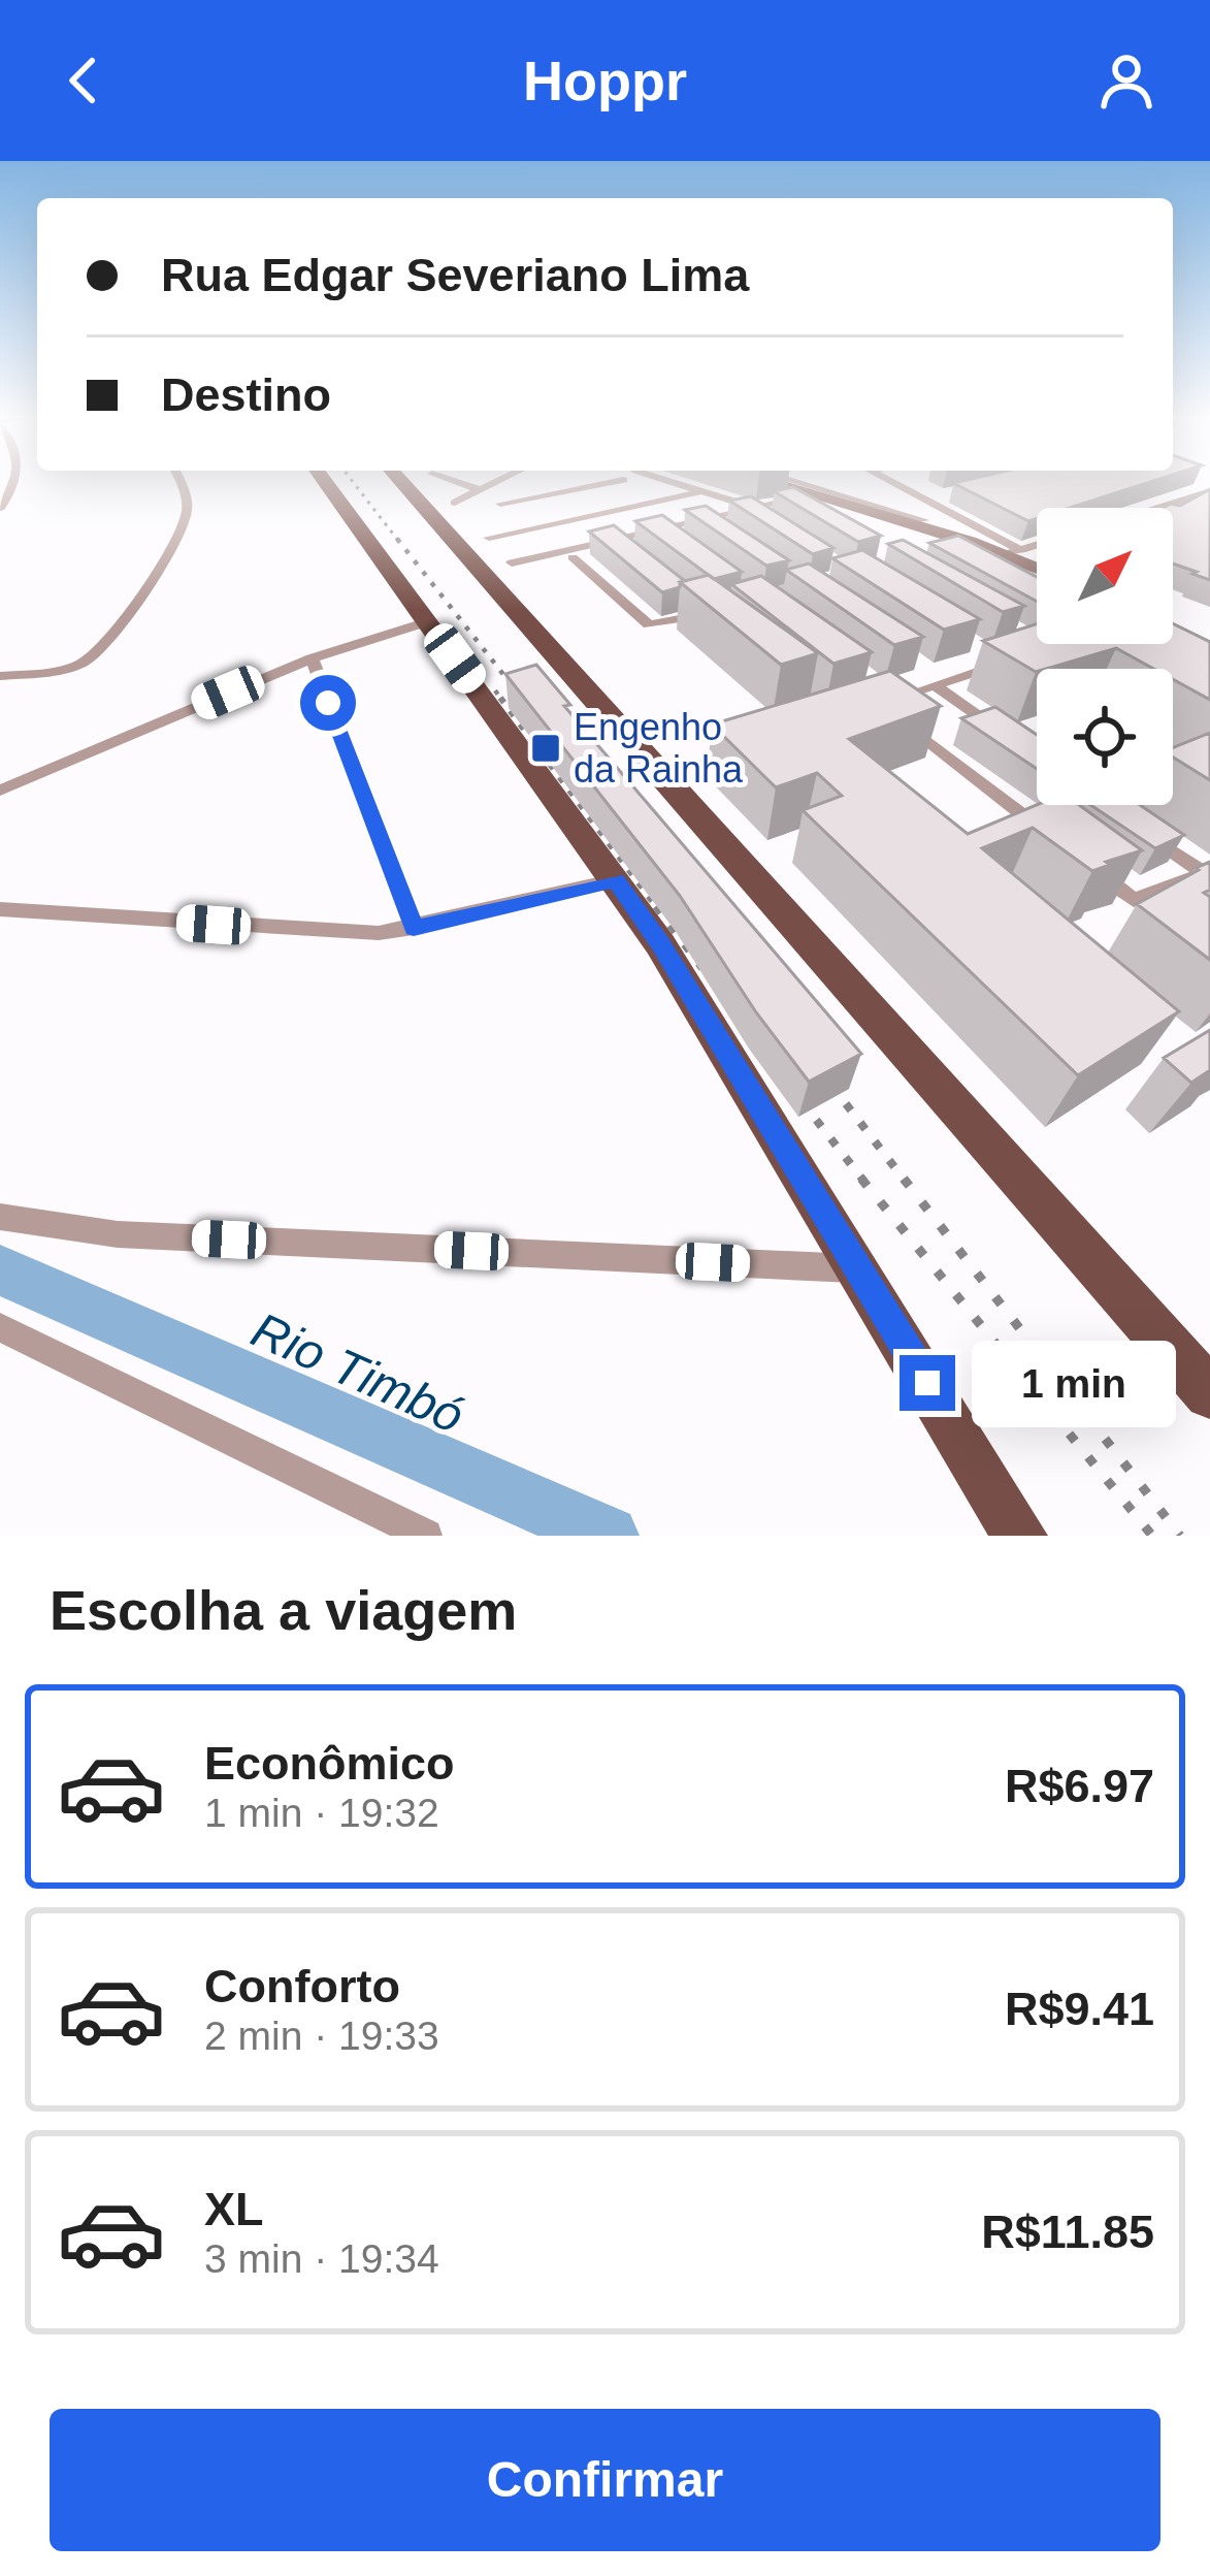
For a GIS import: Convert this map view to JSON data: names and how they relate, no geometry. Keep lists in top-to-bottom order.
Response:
{
  "water": ["Rio Timbó"],
  "places": {
    "transit": ["Engenho da Rainha"]
  },
  "north": "top right",
  "page": {
    "header": "Hoppr",
    "banner": ["Rua Edgar Severiano Lima", "Destino"],
    "bubble": "1 min",
    "heading": "Escolha a viagem",
    "list": [
      {
        "name": "Econômico",
        "note": "1 min · 19:32",
        "value": "R$6.97"
      },
      {
        "name": "Conforto",
        "note": "2 min · 19:33",
        "value": "R$9.41"
      },
      {
        "name": "XL",
        "note": "3 min · 19:34",
        "value": "R$11.85"
      }
    ],
    "buttons": "Confirmar"
  }
}
